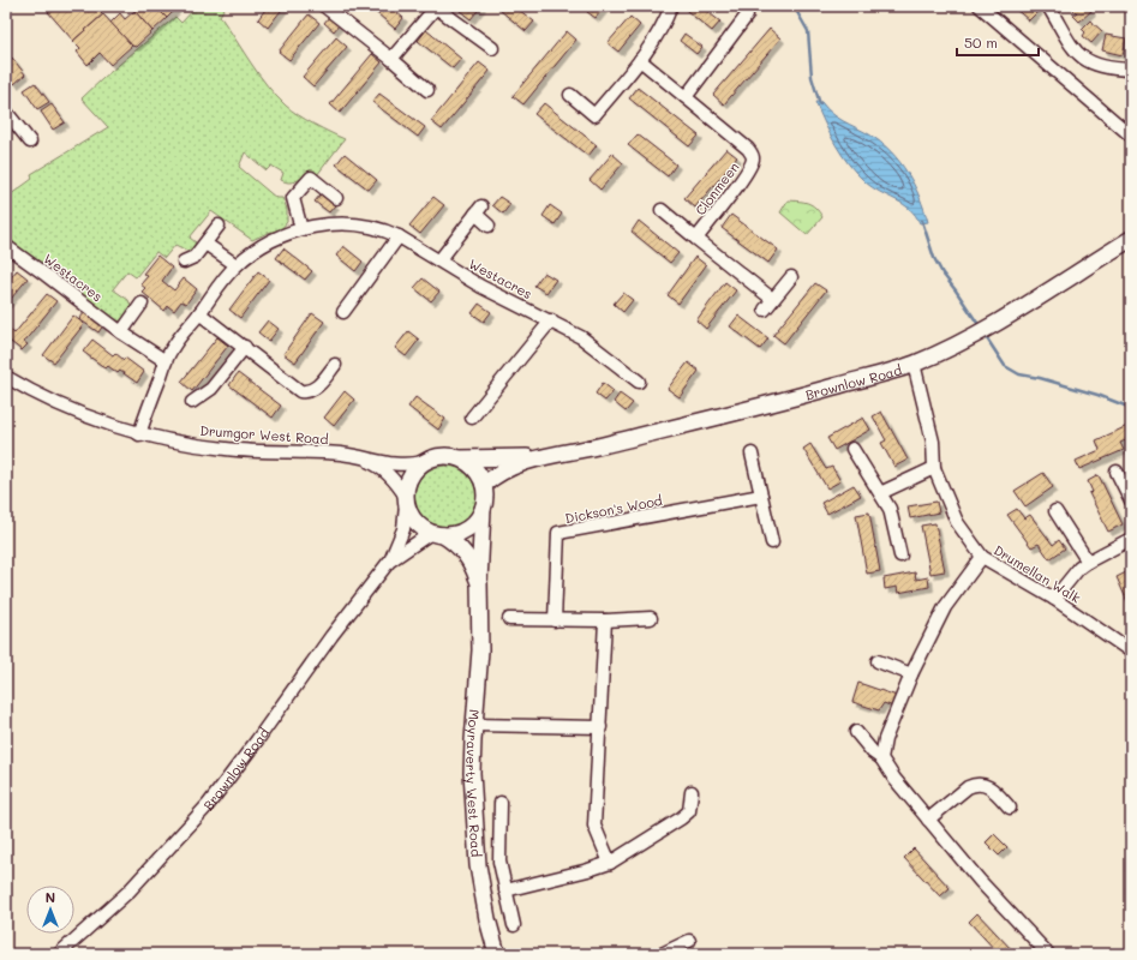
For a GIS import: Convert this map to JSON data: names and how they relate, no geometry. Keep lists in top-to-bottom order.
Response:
{
  "streets": {
    "main road": ["Brownlow Road", "Moyraverty West Road"],
    "street": [
      "Clonmeen",
      "Westacres",
      "Drumgor West Road",
      "Dickson's Wood",
      "Drumellan Walk"
    ]
  },
  "crossings": [
    ["Westacres", "Drumgor West Road"],
    ["Brownlow Road", "Drumgor West Road"],
    ["Brownlow Road", "Drumellan Walk"],
    ["Brownlow Road", "Moyraverty West Road"],
    ["Drumgor West Road", "Moyraverty West Road"]
  ],
  "scale_bar": "50 m",
  "north": "top"
}
